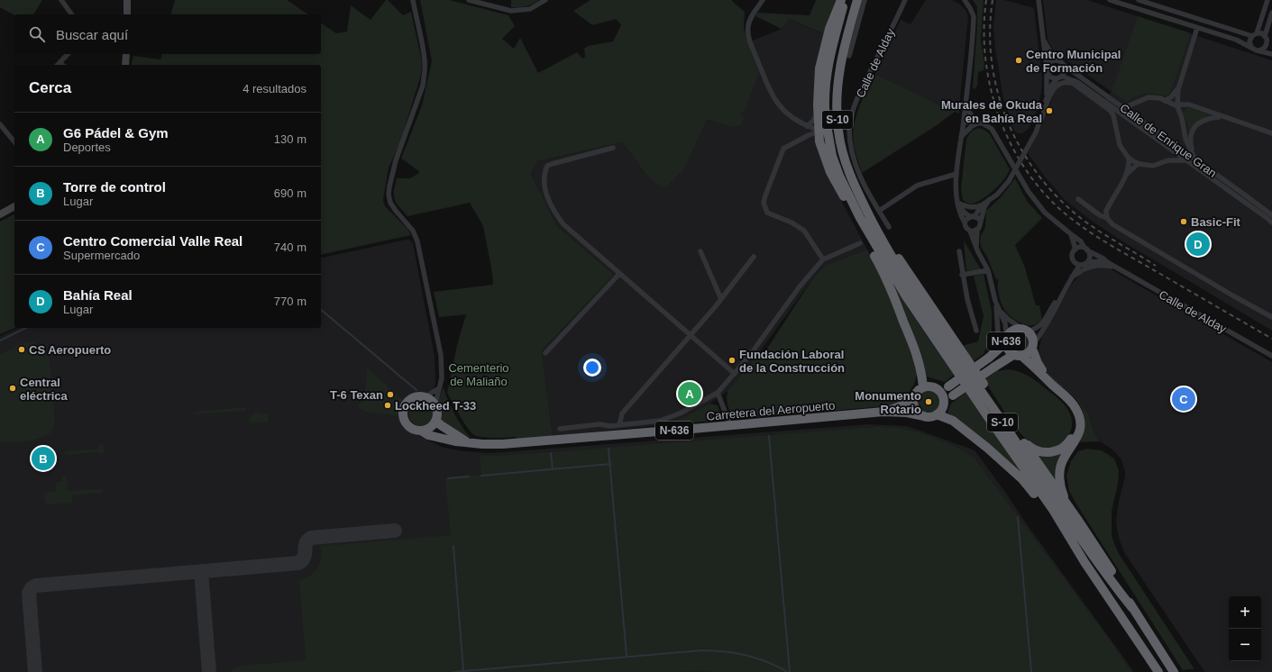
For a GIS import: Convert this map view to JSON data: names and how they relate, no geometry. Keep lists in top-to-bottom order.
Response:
{
  "streets": {
    "highway": ["S-10", "N-636", "Carretera del Aeropuerto"],
    "street": ["Calle de Alday", "Calle de Enrique Gran"]
  },
  "crossings": [
    ["N-636", "Carretera del Aeropuerto"]
  ],
  "parks": ["Cementerio de Maliaño"],
  "places": [
    "Centro Municipal de Formación",
    "Murales de Okuda en Bahía Real",
    "Basic-Fit",
    "CS Aeropuerto",
    "Fundación Laboral de la Construcción",
    "Central eléctrica",
    "T-6 Texan",
    "Monumento Rotario",
    "Lockheed T-33"
  ],
  "page": {
    "search": "Buscar aquí",
    "heading": ["Cerca", "4 resultados"],
    "list": [
      {
        "mark": "A",
        "name": "G6 Pádel & Gym",
        "note": "Deportes",
        "value": "130 m"
      },
      {
        "mark": "B",
        "name": "Torre de control",
        "note": "Lugar",
        "value": "690 m"
      },
      {
        "mark": "C",
        "name": "Centro Comercial Valle Real",
        "note": "Supermercado",
        "value": "740 m"
      },
      {
        "mark": "D",
        "name": "Bahía Real",
        "note": "Lugar",
        "value": "770 m"
      }
    ],
    "pins": [
      "D",
      "A",
      "C",
      "B"
    ],
    "map_buttons": ["+", "−"]
  }
}
